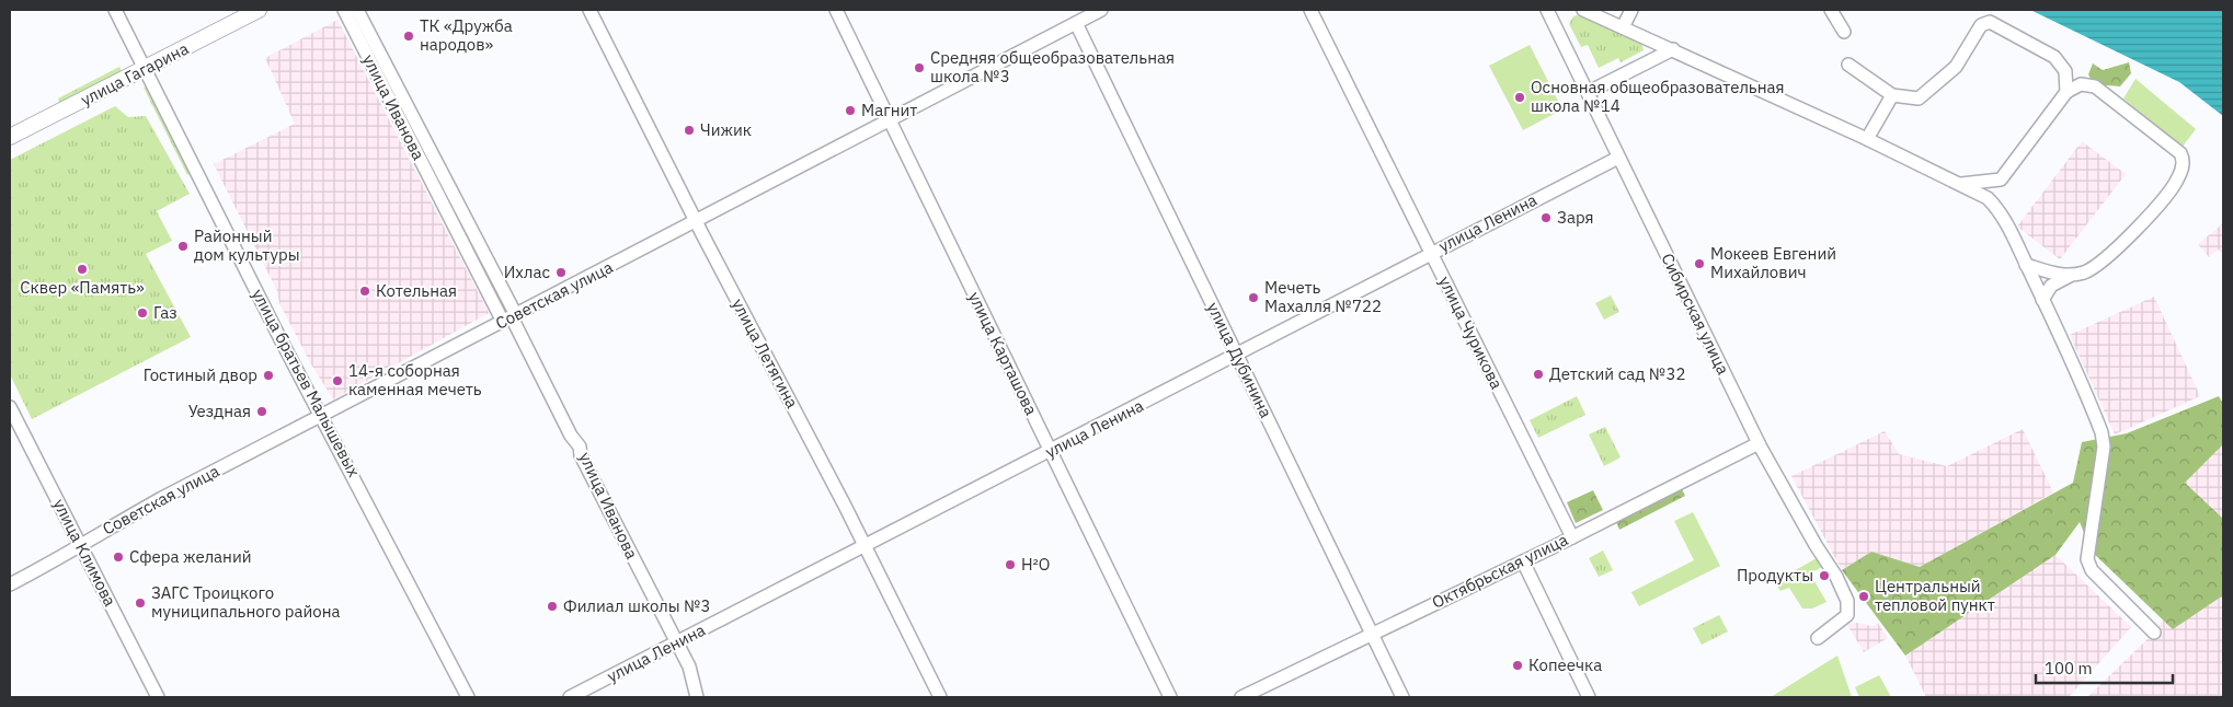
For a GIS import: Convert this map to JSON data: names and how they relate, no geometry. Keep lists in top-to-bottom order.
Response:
{
  "streets": {
    "main road": ["улица Гагарина"],
    "street": [
      "улица Иванова",
      "улица Ленина",
      "Советская улица",
      "Сибирская улица",
      "улица Чурикова",
      "улица Летягина",
      "улица Карташова",
      "улица Дубинина",
      "улица братьев Малышевых",
      "улица Климова",
      "Октябрьская улица"
    ]
  },
  "crossings": [
    ["улица Гагарина", "улица братьев Малышевых"],
    ["улица Иванова", "улица Ленина"],
    ["улица Иванова", "Советская улица"],
    ["улица Ленина", "Сибирская улица"],
    ["улица Ленина", "улица Чурикова"],
    ["улица Ленина", "улица Летягина"],
    ["улица Ленина", "улица Карташова"],
    ["улица Ленина", "улица Дубинина"],
    ["Советская улица", "улица Летягина"],
    ["Советская улица", "улица Карташова"],
    ["Советская улица", "улица Дубинина"],
    ["Советская улица", "улица братьев Малышевых"],
    ["Советская улица", "улица Климова"],
    ["Сибирская улица", "Октябрьская улица"],
    ["улица Чурикова", "Октябрьская улица"],
    ["улица Дубинина", "Октябрьская улица"]
  ],
  "places": [
    "ТК «Дружба народов»",
    "Средняя общеобразовательная школа №3",
    "Основная общеобразовательная школа №14",
    "Магнит",
    "Чижик",
    "Заря",
    "Районный дом культуры",
    "Мокеев Евгений Михайлович",
    "Сквер «Память»",
    "Ихлас",
    "Котельная",
    "Мечеть Махалля №722",
    "Газ",
    "Детский сад №32",
    "Гостиный двор",
    "14-я соборная каменная мечеть",
    "Уездная",
    "Сфера желаний",
    "H²O",
    "Продукты",
    "Центральный тепловой пункт",
    "ЗАГС Троицкого муниципального района",
    "Филиал школы №3",
    "Копеечка"
  ],
  "scale_bar": "100 m"
}
